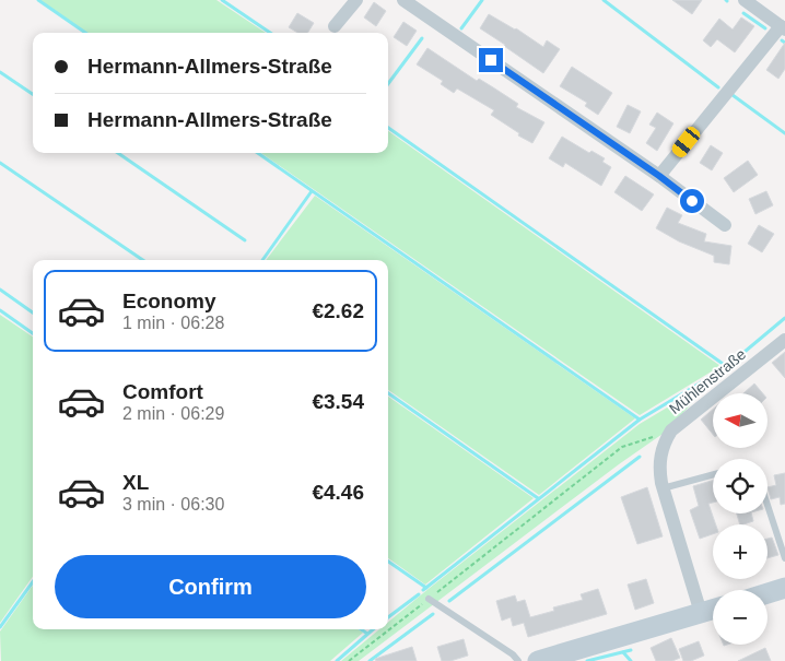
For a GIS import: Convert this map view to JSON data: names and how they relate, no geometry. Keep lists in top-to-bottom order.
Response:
{
  "streets": {
    "street": ["Mühlenstraße"]
  },
  "north": "left",
  "page": {
    "banner": ["Hermann-Allmers-Straße", "Hermann-Allmers-Straße"],
    "list": [
      {
        "name": "Economy",
        "note": "1 min · 06:28",
        "value": "€2.62"
      },
      {
        "name": "Comfort",
        "note": "2 min · 06:29",
        "value": "€3.54"
      },
      {
        "name": "XL",
        "note": "3 min · 06:30",
        "value": "€4.46"
      }
    ],
    "map_buttons": ["+", "−"],
    "buttons": "Confirm"
  }
}
